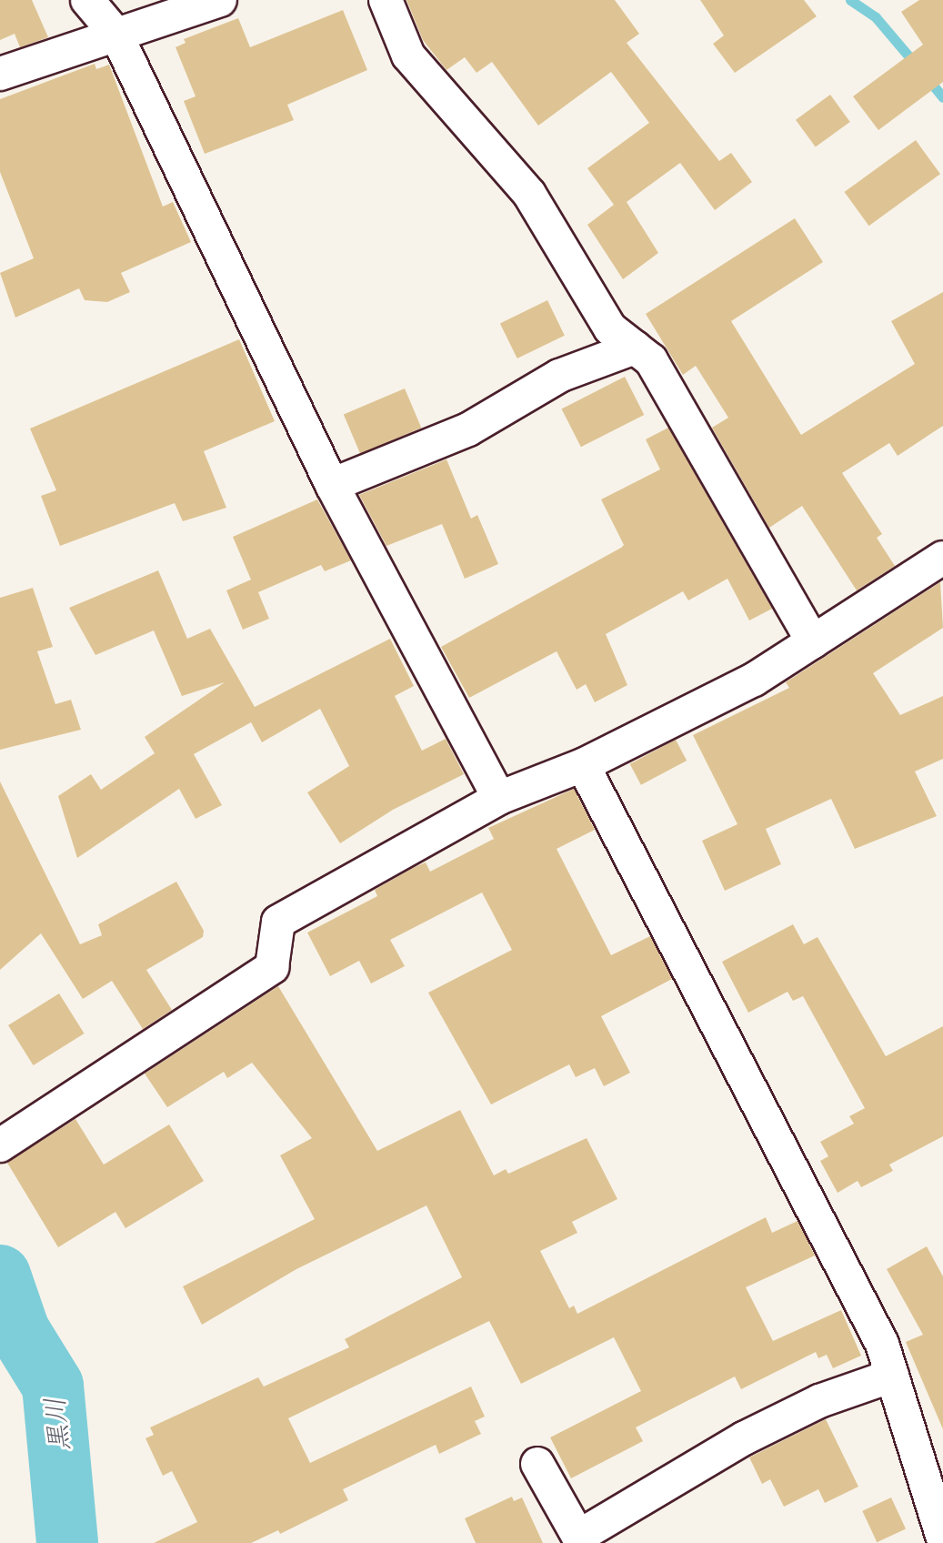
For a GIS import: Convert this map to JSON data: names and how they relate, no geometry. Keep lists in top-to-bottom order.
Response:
{
  "water": ["黒川"]
}
